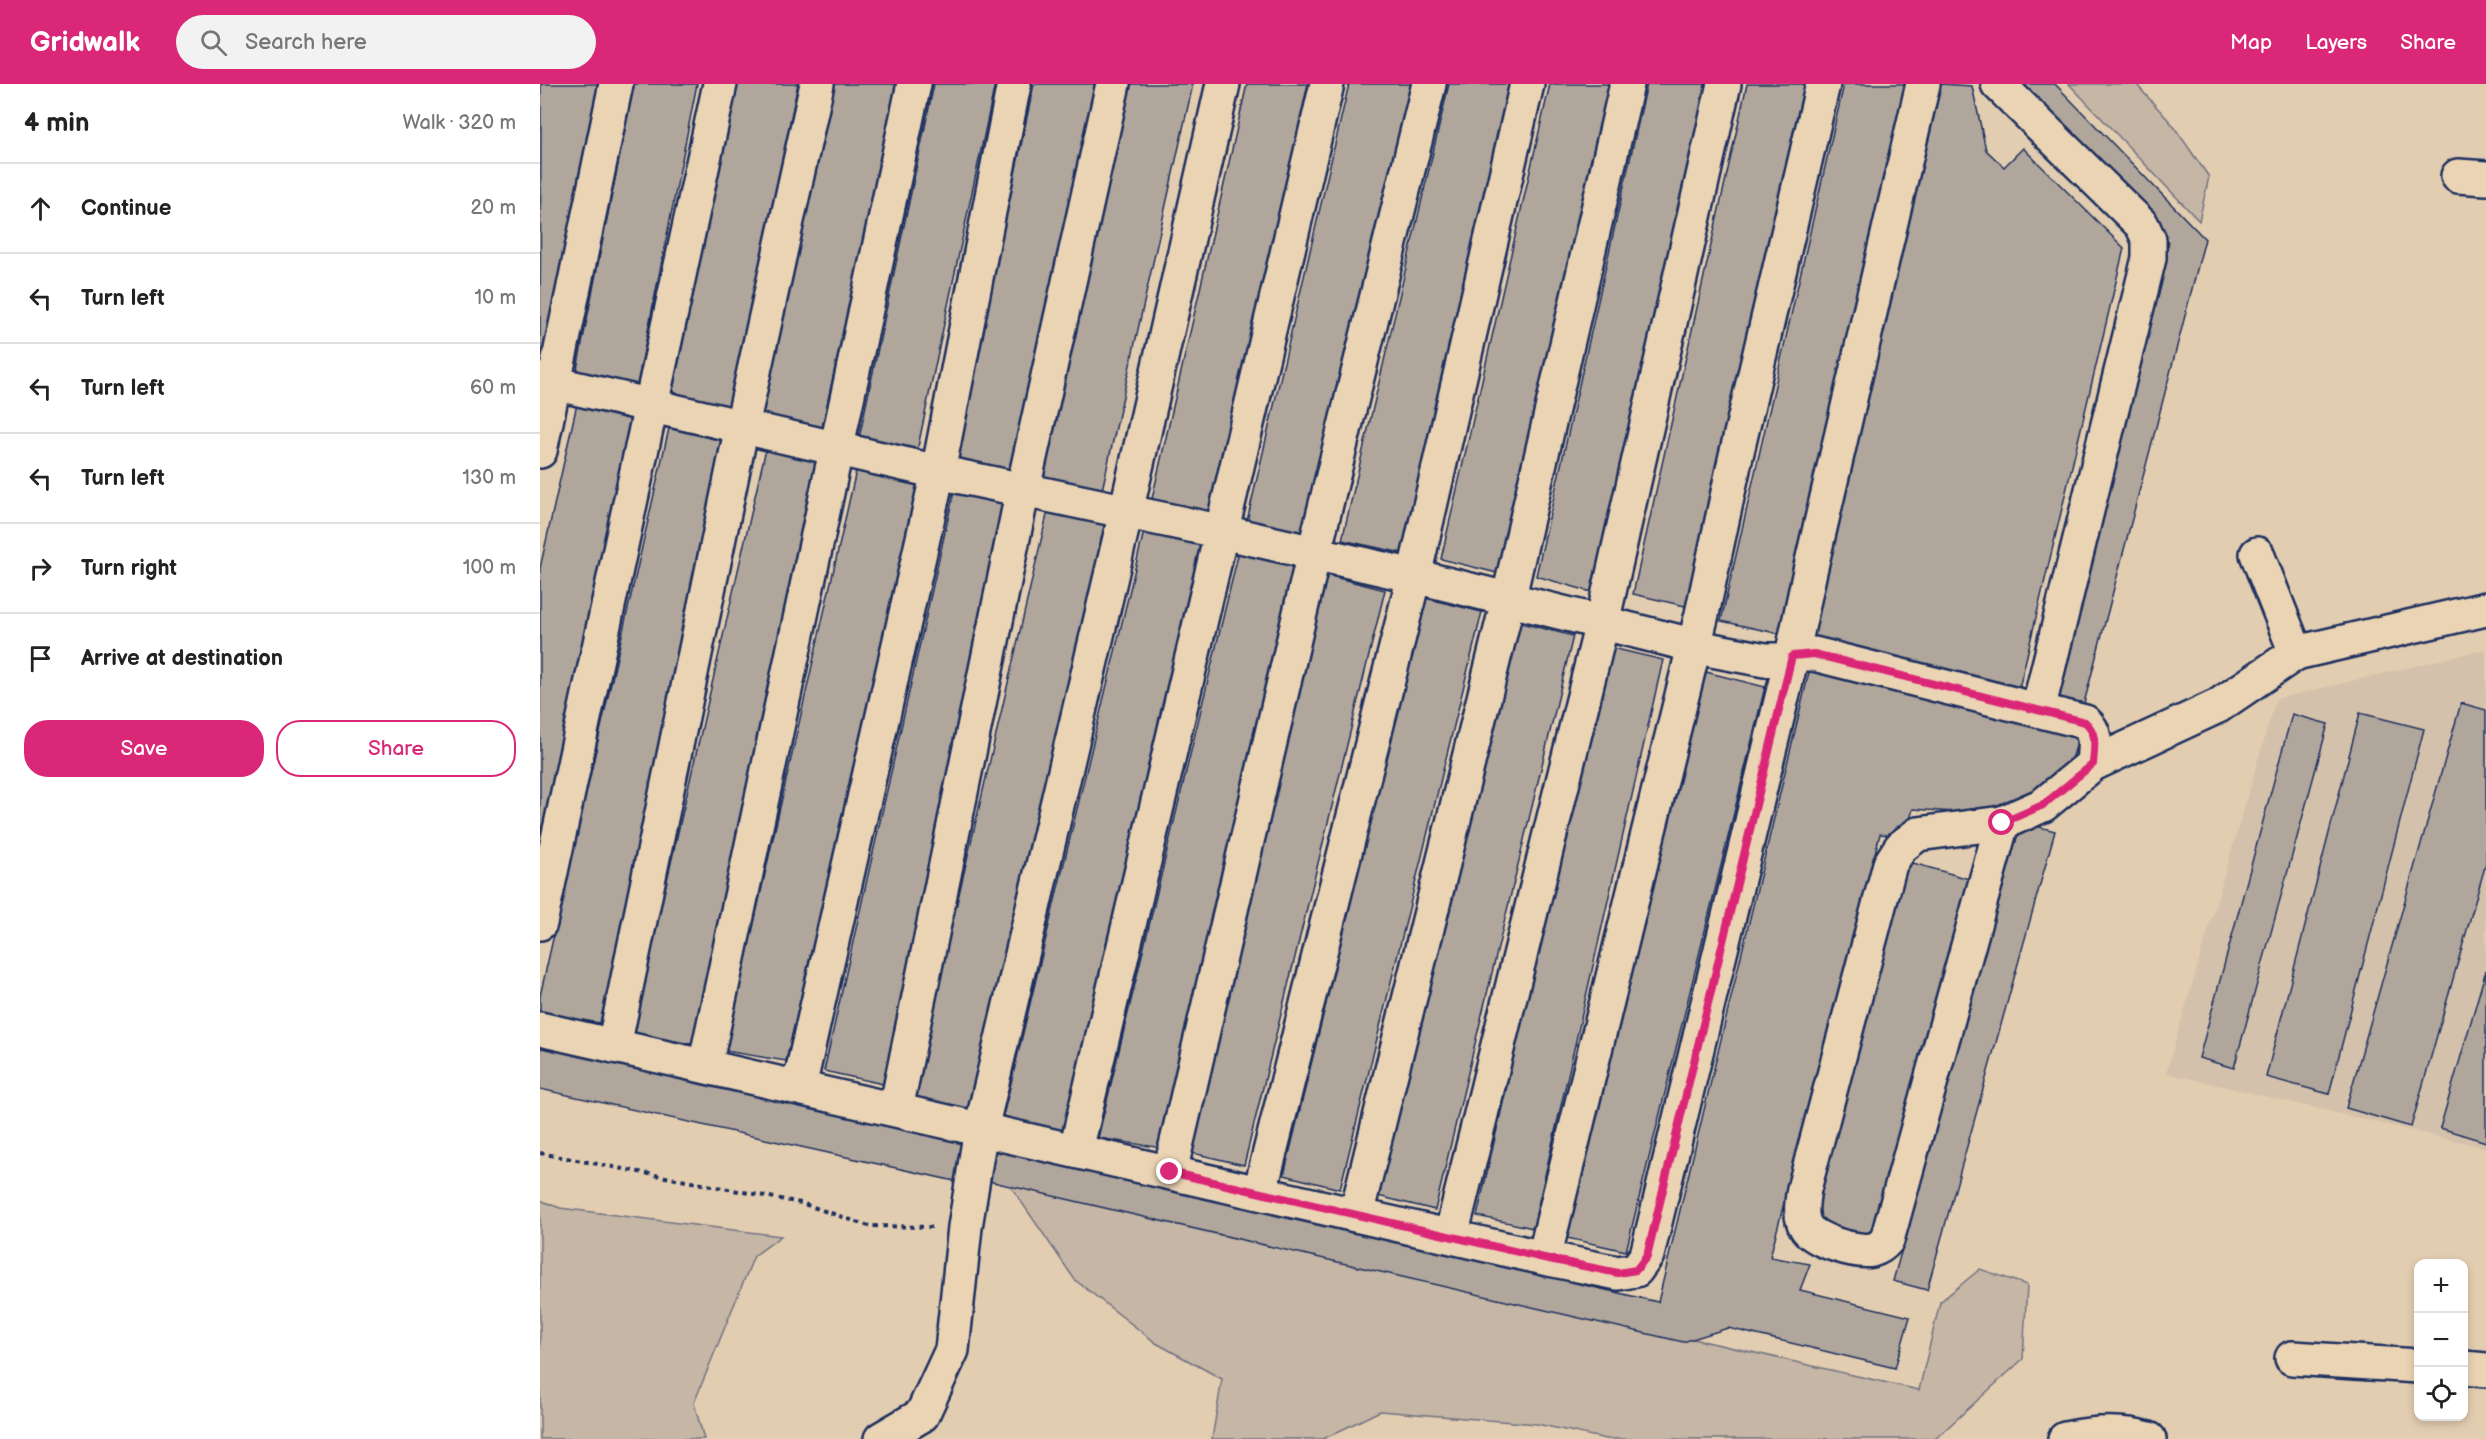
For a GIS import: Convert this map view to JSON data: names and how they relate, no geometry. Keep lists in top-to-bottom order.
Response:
{
  "page": {
    "header": "Gridwalk",
    "search": "Search here",
    "nav": ["Map", "Layers", "Share"],
    "heading": ["4 min", "Walk · 320 m"],
    "list": [
      ["Continue", "20 m"],
      ["Turn left", "10 m"],
      ["Turn left", "60 m"],
      ["Turn left", "130 m"],
      ["Turn right", "100 m"],
      "Arrive at destination"
    ],
    "buttons": ["Save", "Share"],
    "map_buttons": ["+", "−"]
  }
}
